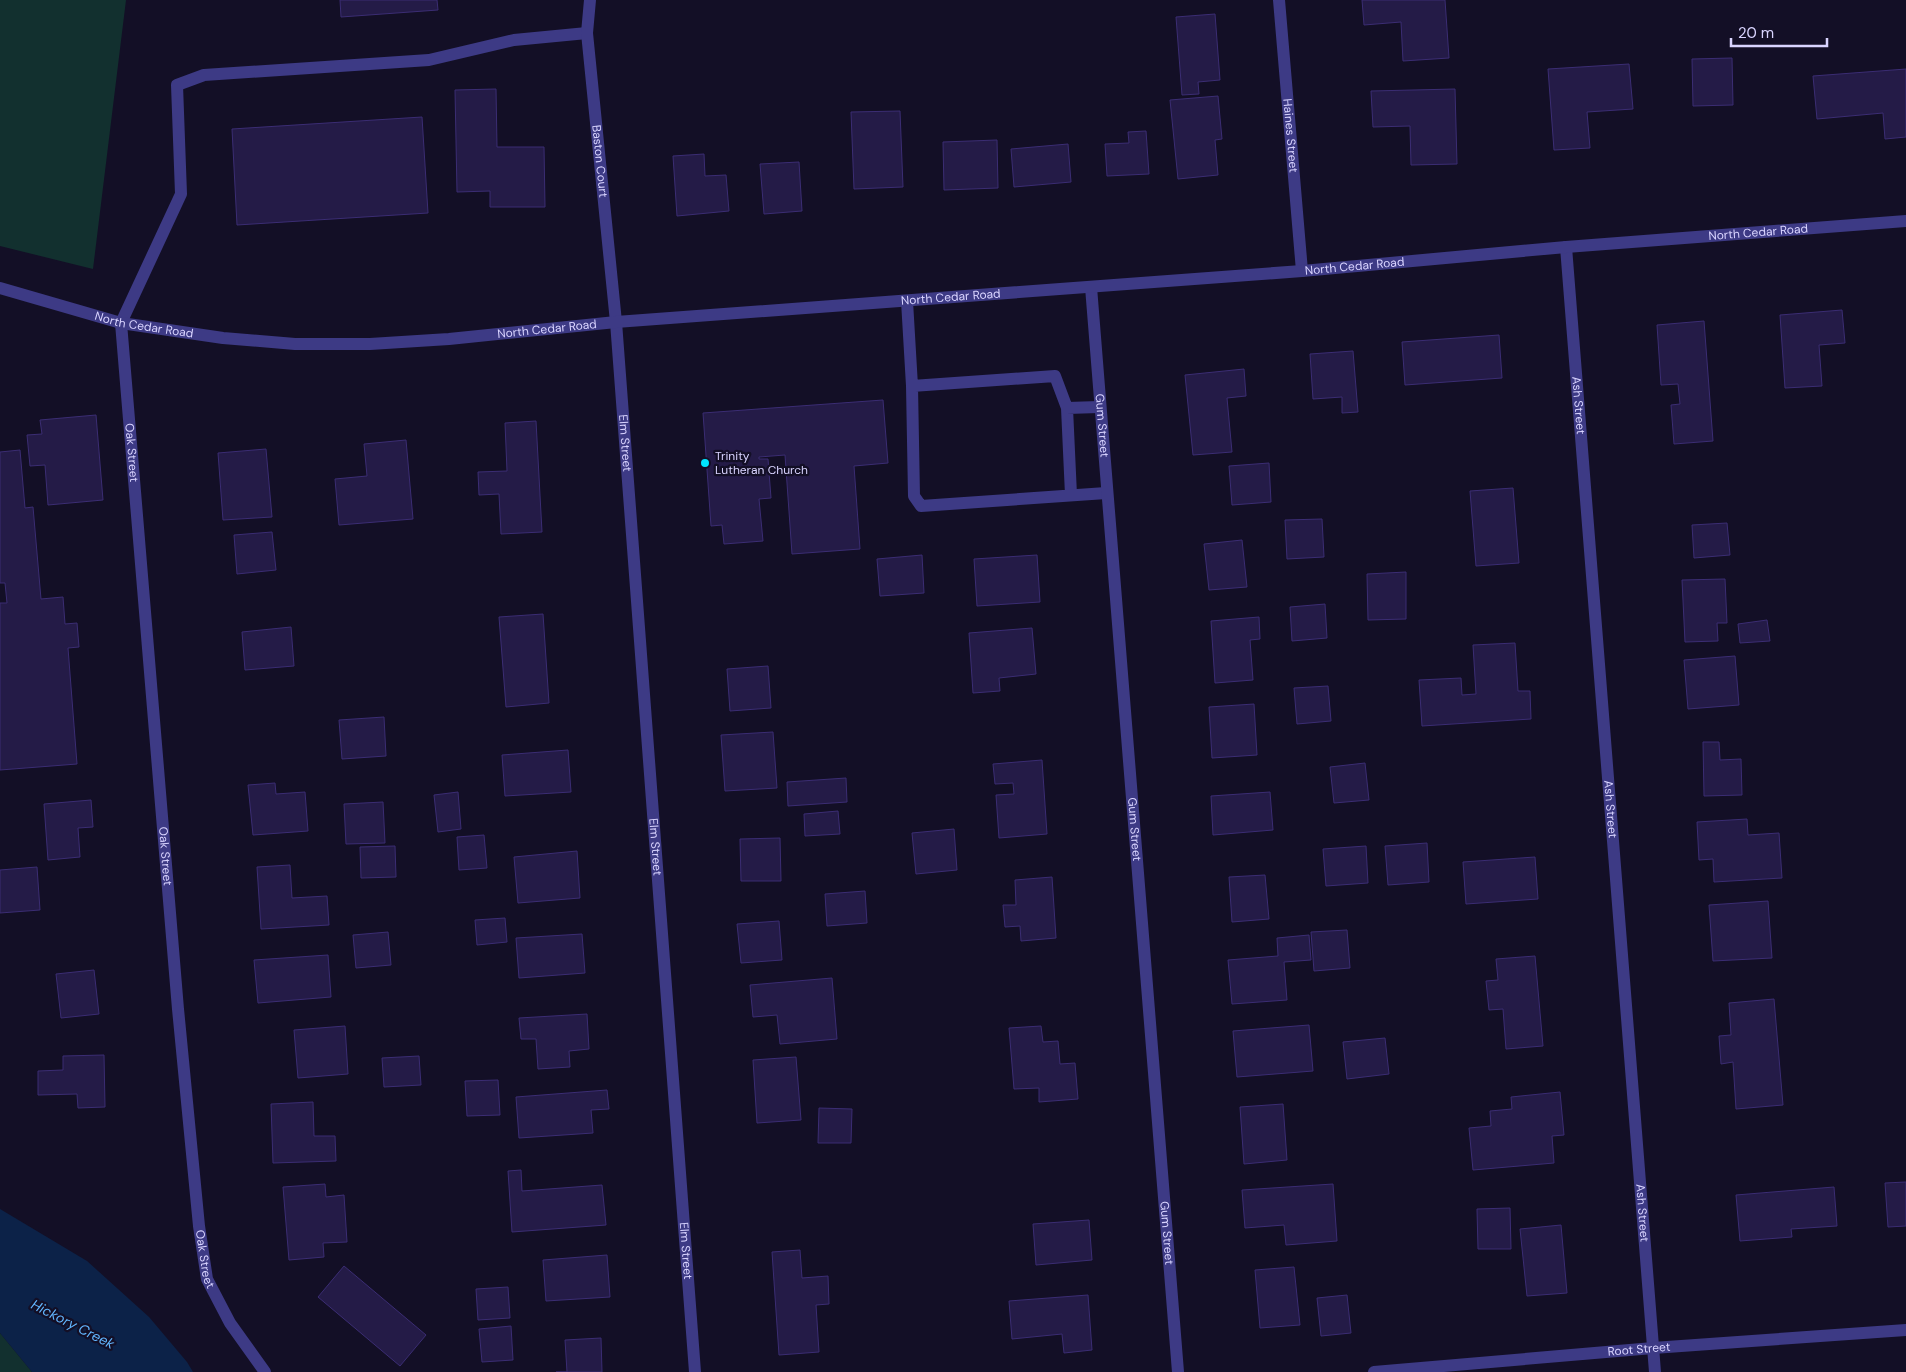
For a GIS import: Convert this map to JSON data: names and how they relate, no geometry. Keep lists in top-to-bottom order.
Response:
{
  "streets": {
    "street": [
      "Haines Street",
      "Baston Court",
      "North Cedar Road",
      "Ash Street",
      "Gum Street",
      "Elm Street",
      "Oak Street",
      "Root Street"
    ]
  },
  "crossings": [
    ["Haines Street", "North Cedar Road"],
    ["Baston Court", "North Cedar Road"],
    ["Baston Court", "Elm Street"],
    ["North Cedar Road", "Ash Street"],
    ["North Cedar Road", "Gum Street"],
    ["North Cedar Road", "Elm Street"],
    ["North Cedar Road", "Oak Street"],
    ["Ash Street", "Root Street"]
  ],
  "water": ["Hickory Creek"],
  "places": ["Trinity Lutheran Church"],
  "scale_bar": "20 m"
}
